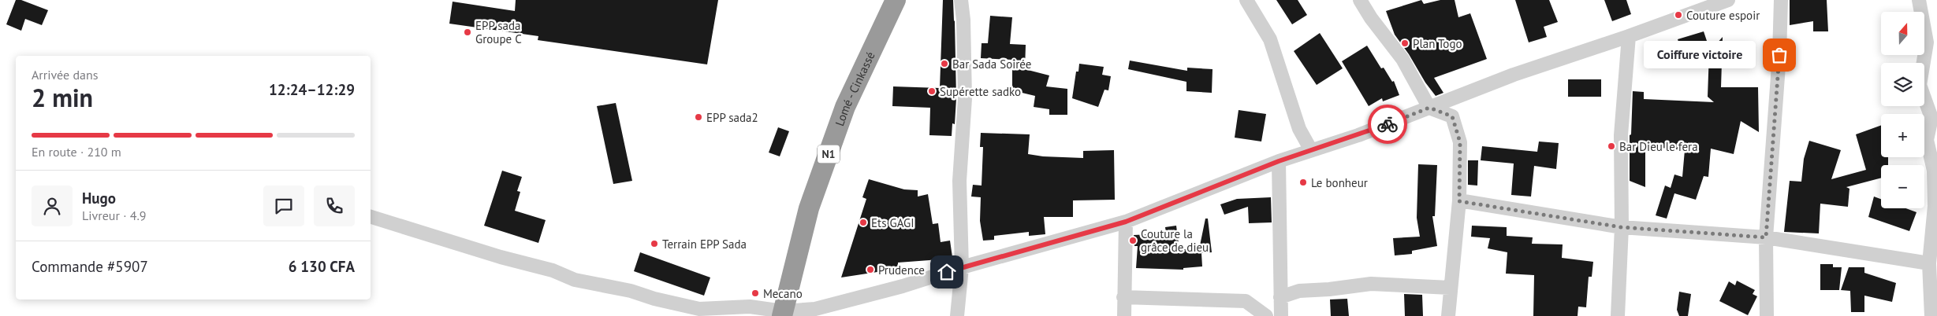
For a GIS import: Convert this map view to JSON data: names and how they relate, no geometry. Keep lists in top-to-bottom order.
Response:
{
  "streets": {
    "highway": ["Lomé - Cinkassé", "N1"]
  },
  "places": [
    "Couture espoir",
    "EPP sada Groupe C",
    "Plan Togo",
    "Coiffure victoire",
    "Bar Sada Soirée",
    "Supérette sadko",
    "EPP sada2",
    "Bar Dieu le fera",
    "Le bonheur",
    "Ets GAGI",
    "Couture la grâce de dieu",
    "Terrain EPP Sada",
    "Prudence",
    "Mecano"
  ],
  "north": "top",
  "page": {
    "map_buttons": ["+", "−"],
    "bubble": "Coiffure victoire",
    "heading": ["2 min", "Arrivée dans", "12:24–12:29"],
    "panel": [
      "Hugo",
      "Livreur · 4.9",
      "Commande #5907",
      "6 130 CFA"
    ],
    "bar": "En route · 210 m"
  }
}
